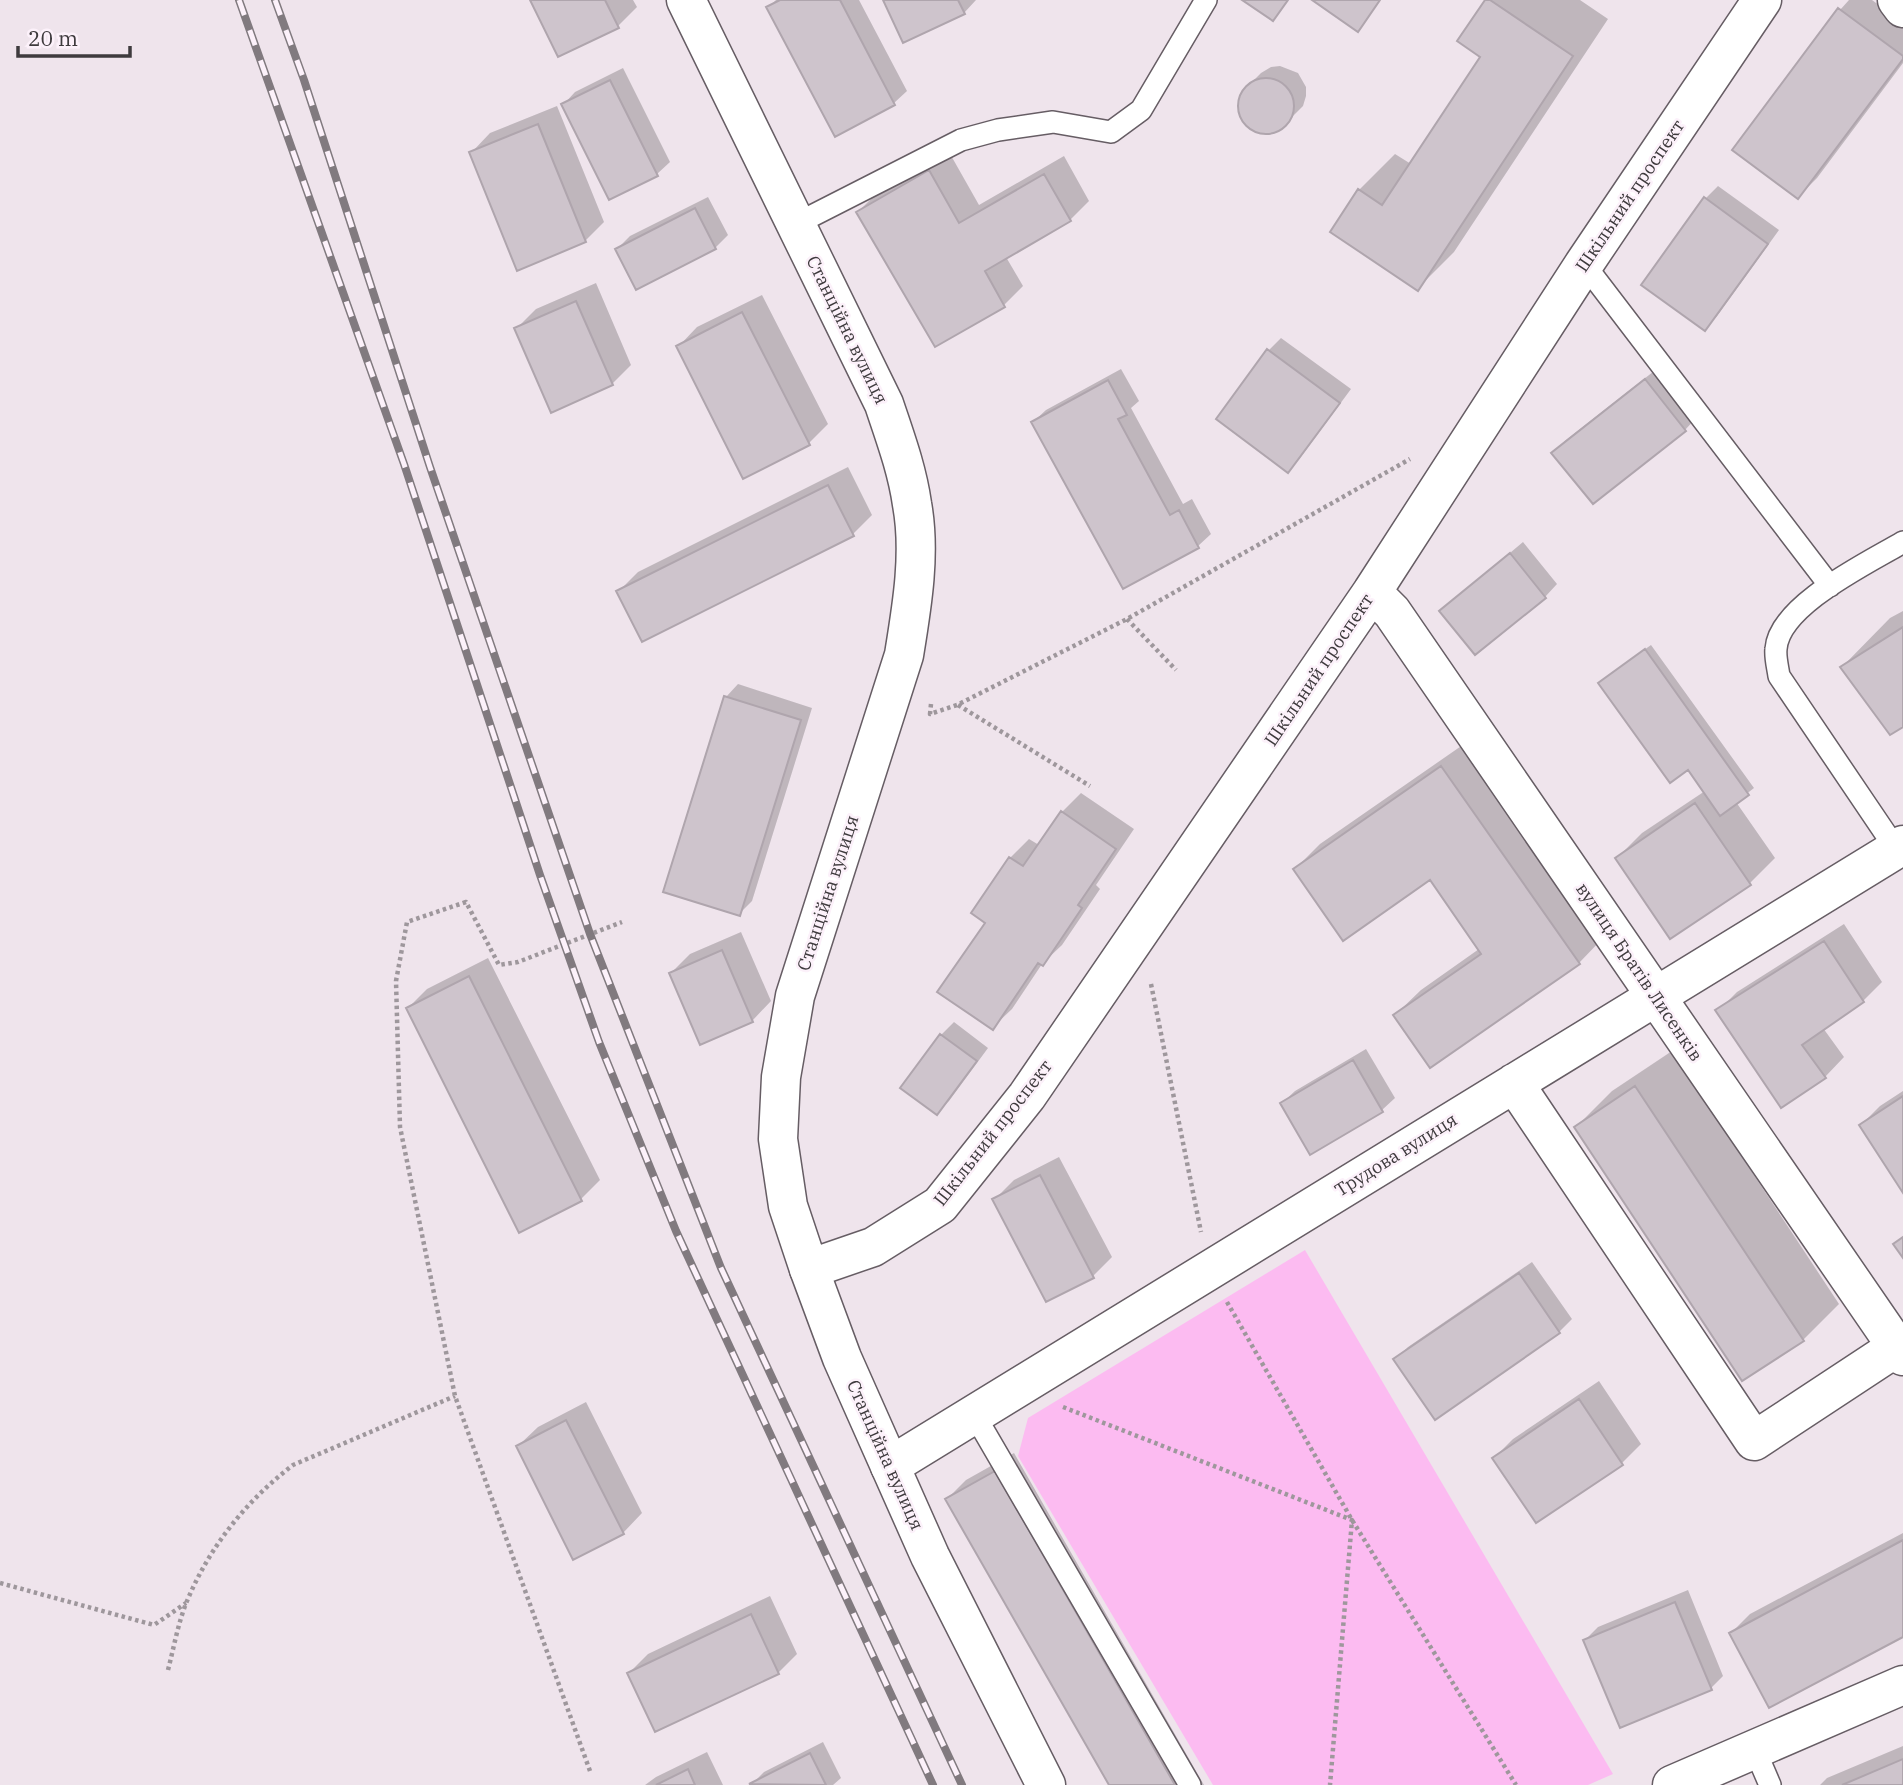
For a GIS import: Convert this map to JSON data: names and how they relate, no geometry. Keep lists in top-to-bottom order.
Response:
{
  "streets": {
    "street": [
      "Шкільний проспект",
      "Станційна вулиця",
      "вулиця Братів Лисенків",
      "Трудова вулиця"
    ]
  },
  "crossings": [
    ["Шкільний проспект", "Станційна вулиця"],
    ["Шкільний проспект", "вулиця Братів Лисенків"],
    ["Станційна вулиця", "Трудова вулиця"],
    ["вулиця Братів Лисенків", "Трудова вулиця"]
  ],
  "scale_bar": "20 m"
}
